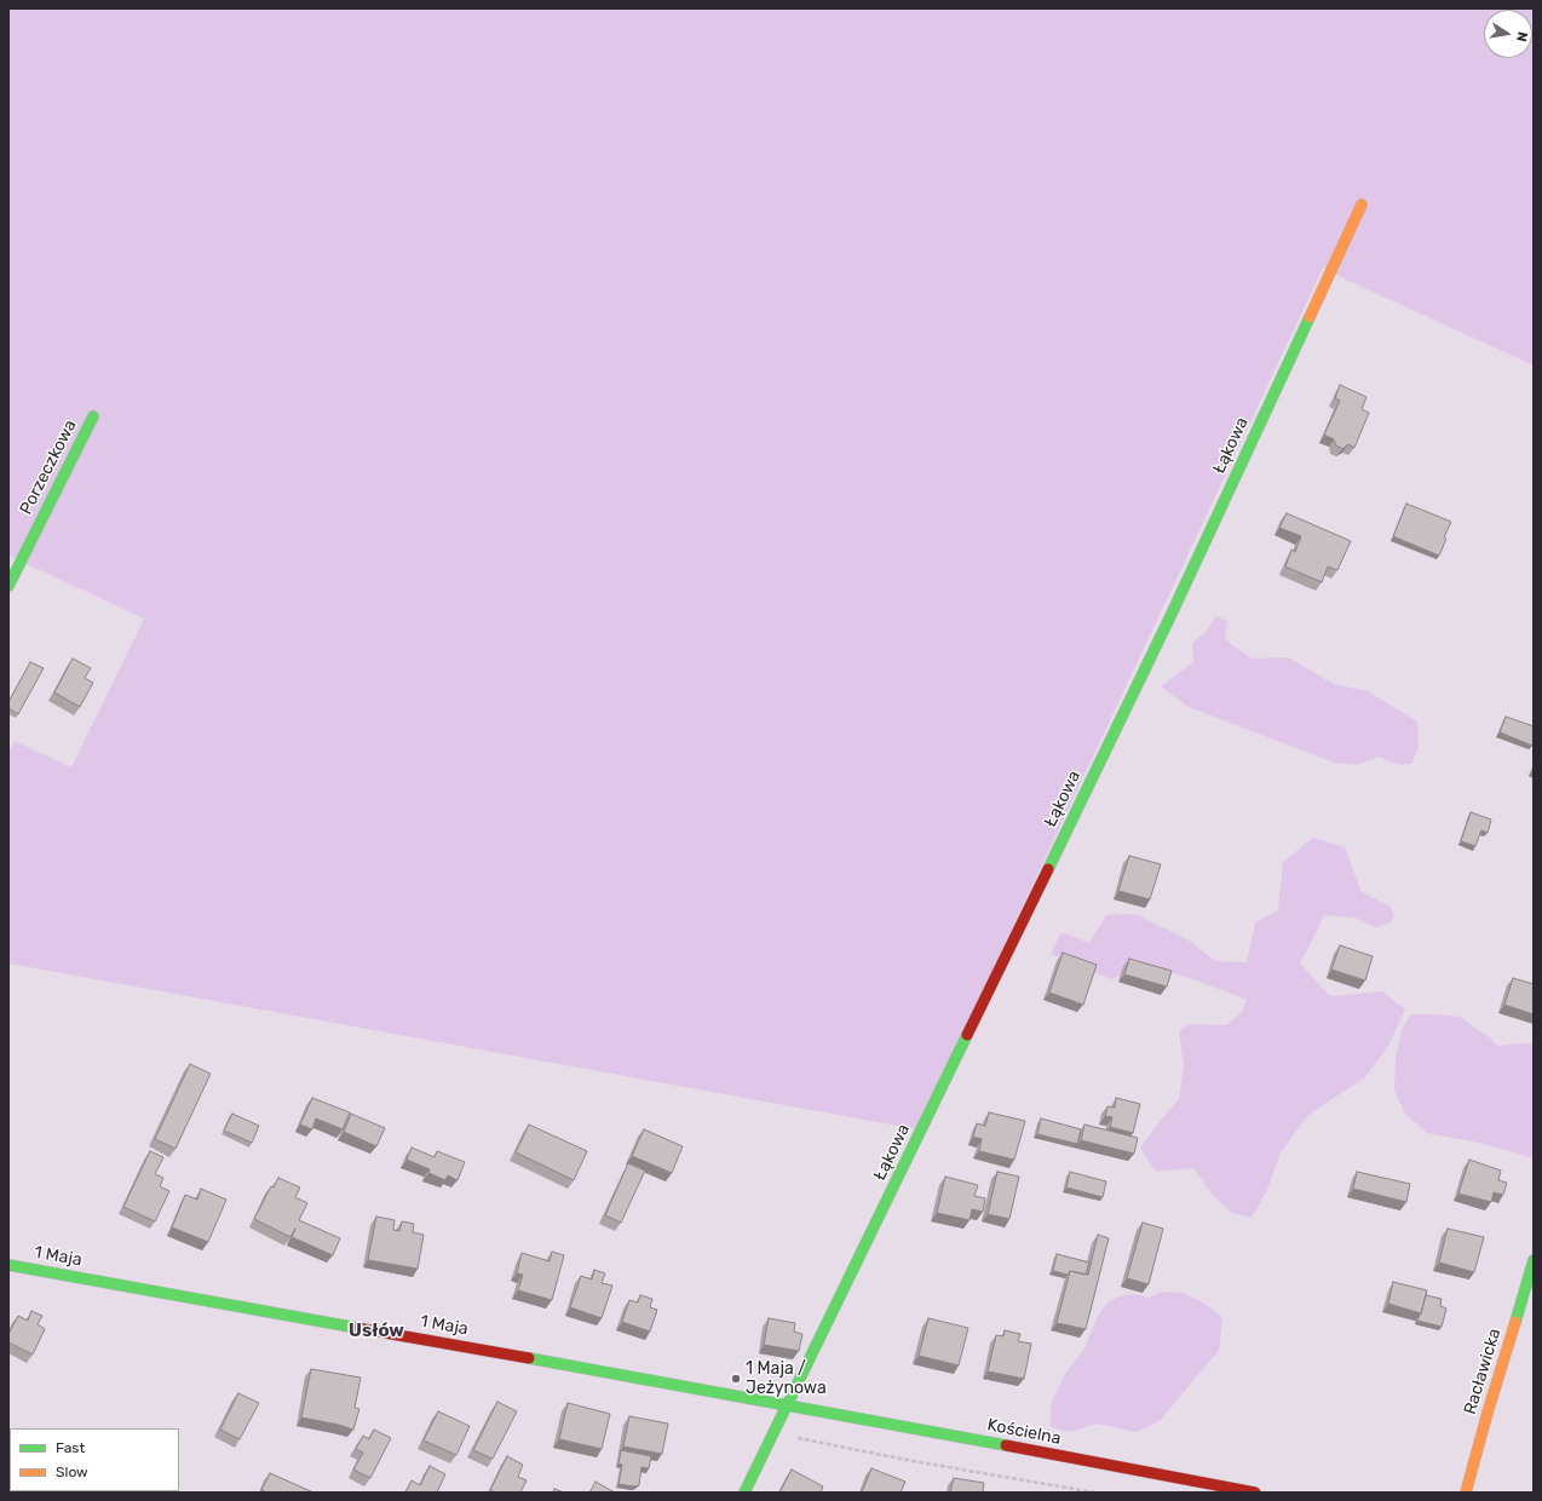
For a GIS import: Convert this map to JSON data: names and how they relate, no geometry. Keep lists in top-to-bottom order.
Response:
{
  "streets": {
    "street": [
      "Łąkowa",
      "Porzeczkowa",
      "1 Maja",
      "Racławicka",
      "Kościelna"
    ]
  },
  "crossings": [
    ["Łąkowa", "1 Maja"],
    ["Łąkowa", "Kościelna"],
    ["1 Maja", "Kościelna"]
  ],
  "districts": ["Usłów"],
  "places": ["1 Maja / Jeżynowa"],
  "legend": ["Fast", "Slow"],
  "north": "right"
}
